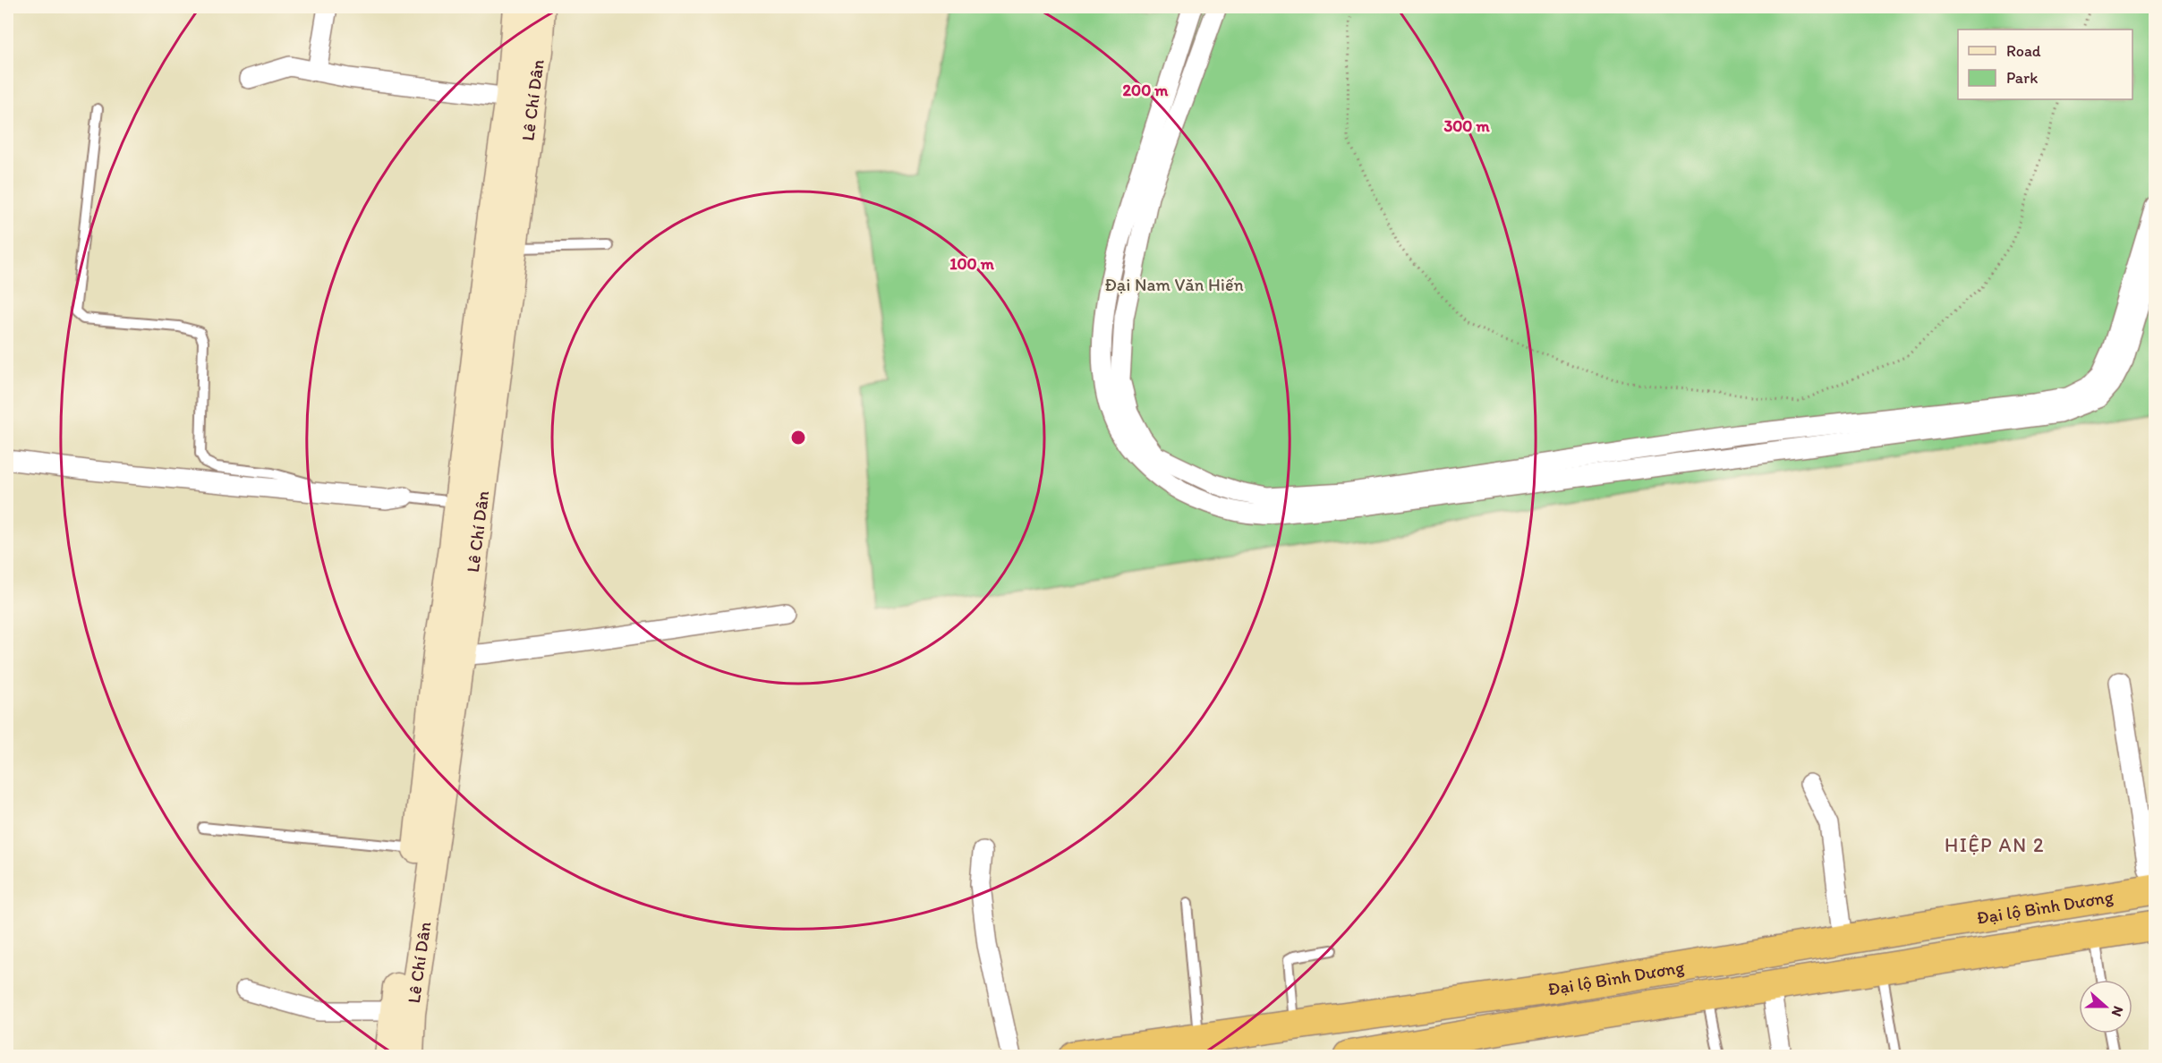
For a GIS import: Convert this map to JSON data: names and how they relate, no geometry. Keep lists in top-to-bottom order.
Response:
{
  "streets": {
    "highway": ["Đại lộ Bình Dương"],
    "main road": ["Lê Chí Dân"]
  },
  "districts": ["HIỆP AN 2"],
  "parks": ["Đại Nam Văn Hiến"],
  "legend": ["Road", "Park"],
  "north": "right",
  "rings": ["200 m", "300 m", "100 m"]
}
